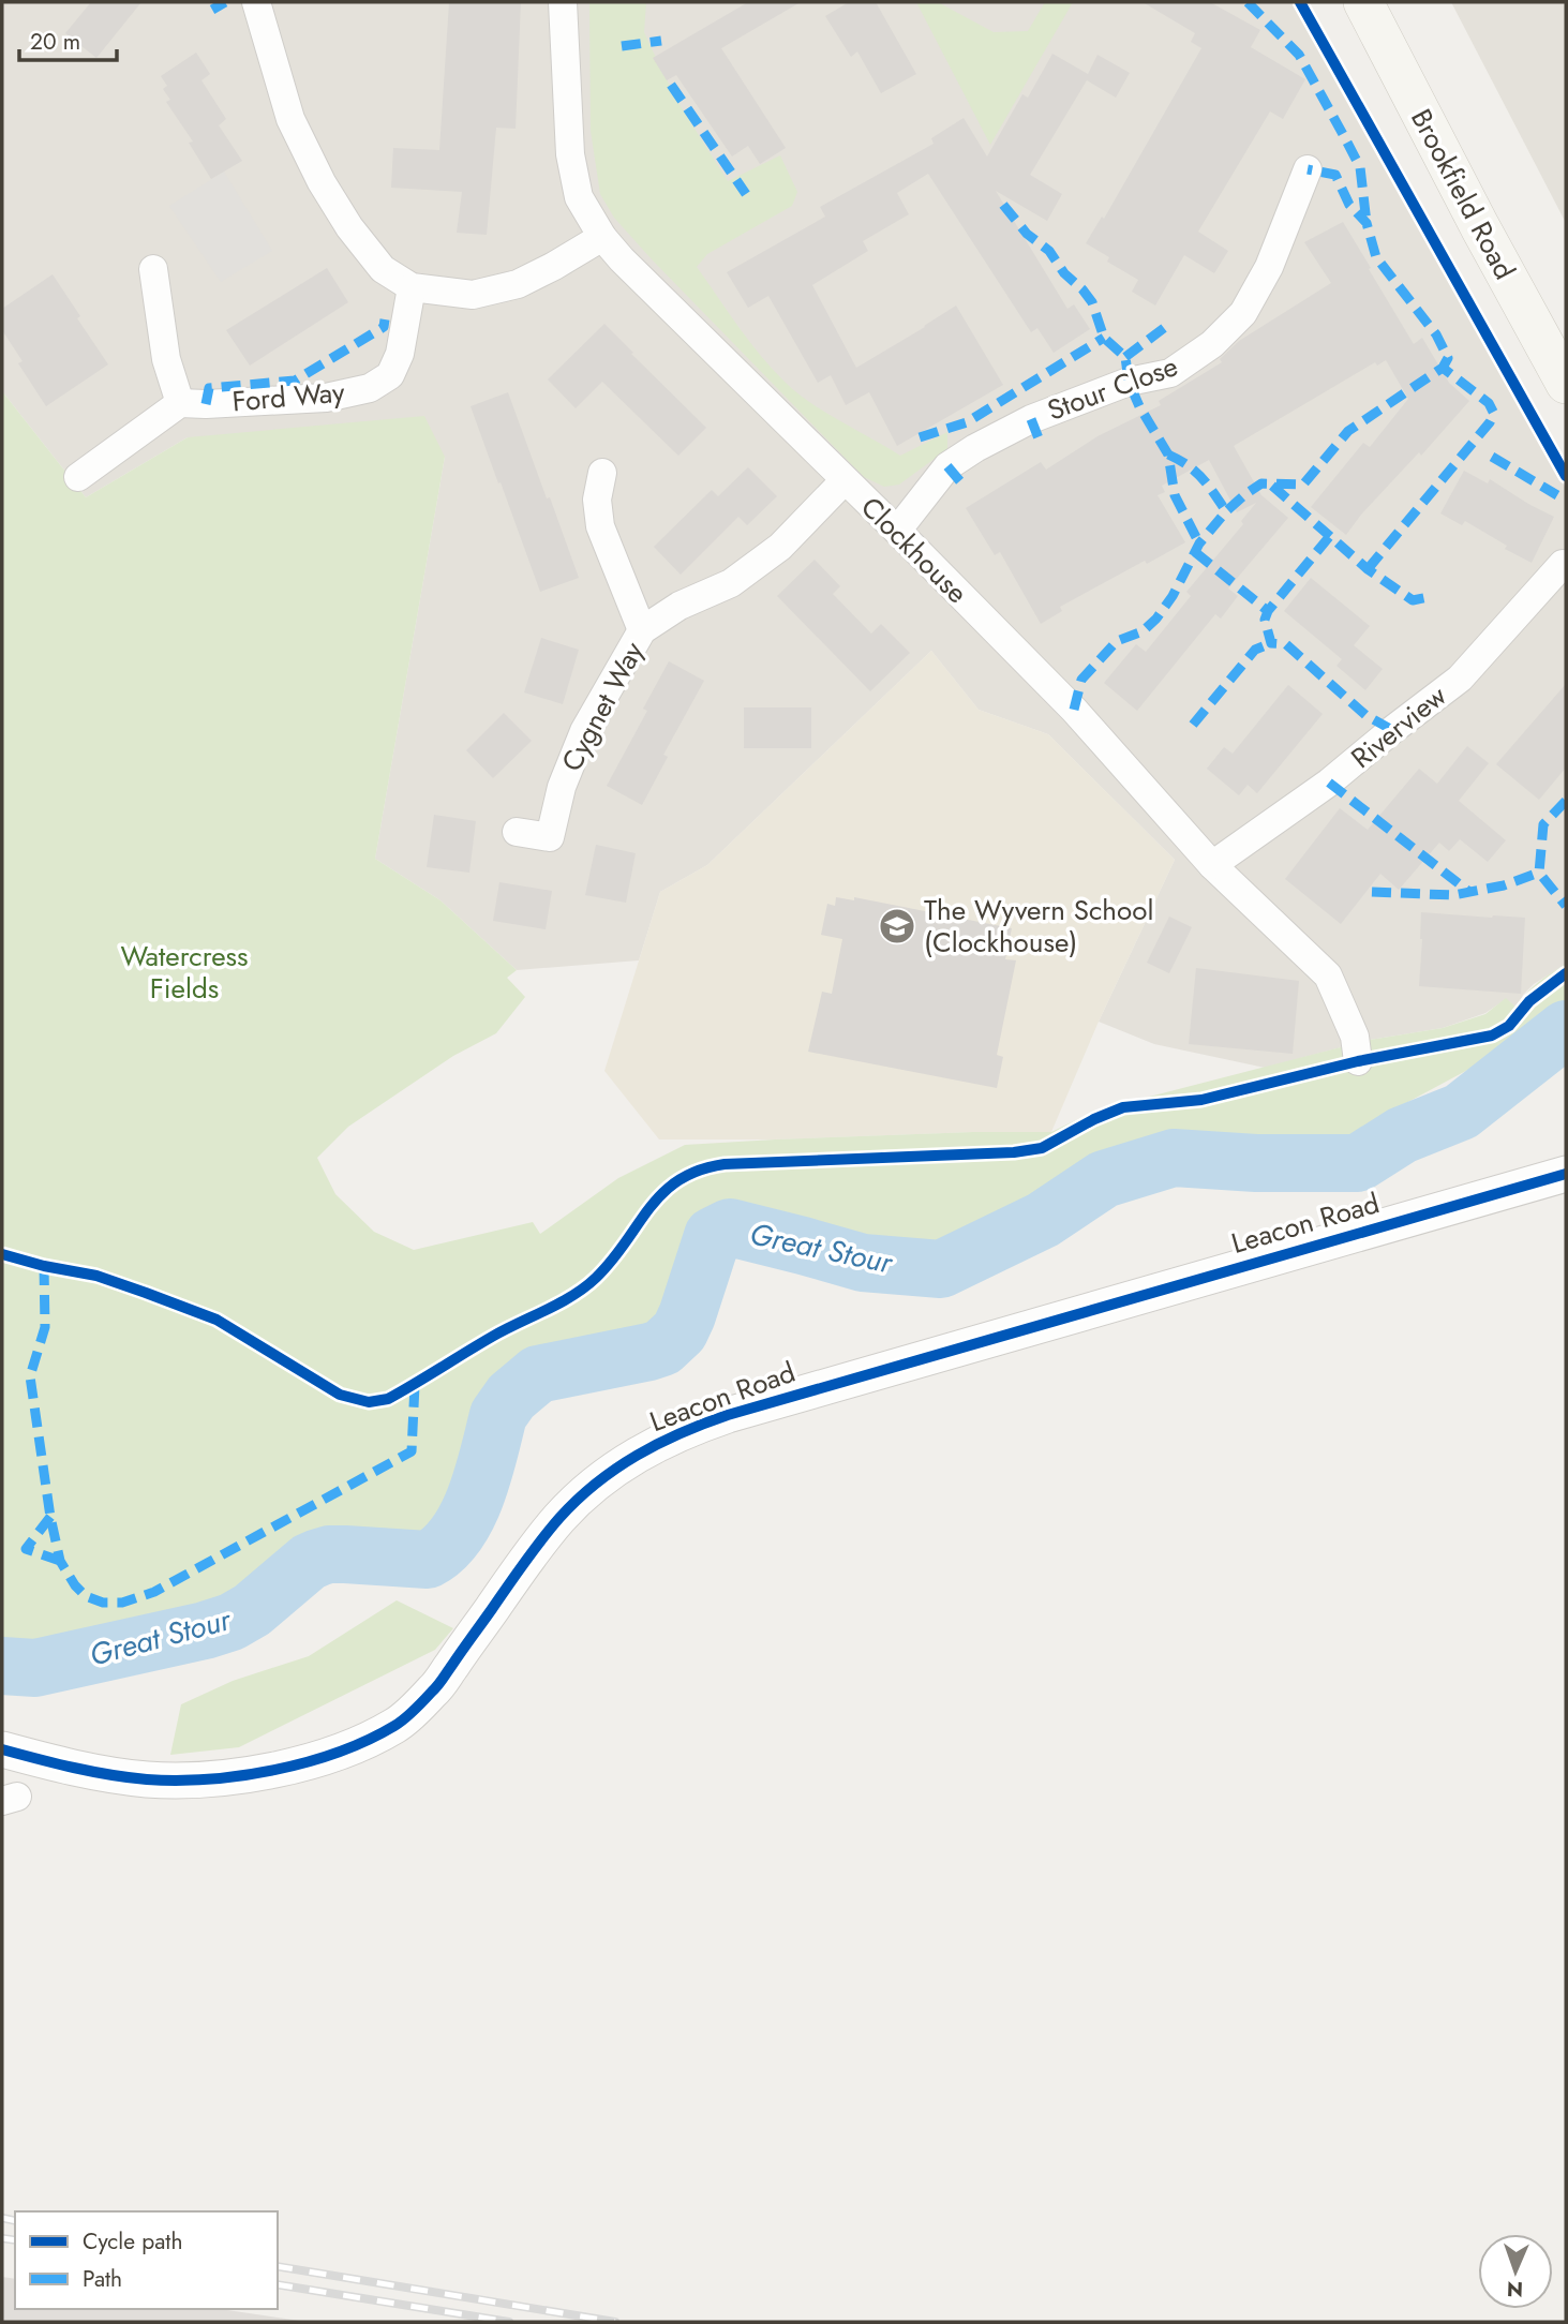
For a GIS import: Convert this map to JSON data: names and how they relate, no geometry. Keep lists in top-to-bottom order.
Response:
{
  "streets": {
    "main road": ["Brookfield Road"],
    "street": [
      "Stour Close",
      "Ford Way",
      "Clockhouse",
      "Cygnet Way",
      "Riverview",
      "Leacon Road"
    ]
  },
  "crossings": [
    ["Stour Close", "Clockhouse"],
    ["Clockhouse", "Cygnet Way"],
    ["Clockhouse", "Riverview"]
  ],
  "water": ["Great Stour"],
  "parks": ["Watercress Fields"],
  "places": {
    "school or university": ["The Wyvern School (Clockhouse)"]
  },
  "legend": ["Cycle path", "Path"],
  "scale_bar": "20 m",
  "north": "bottom"
}
